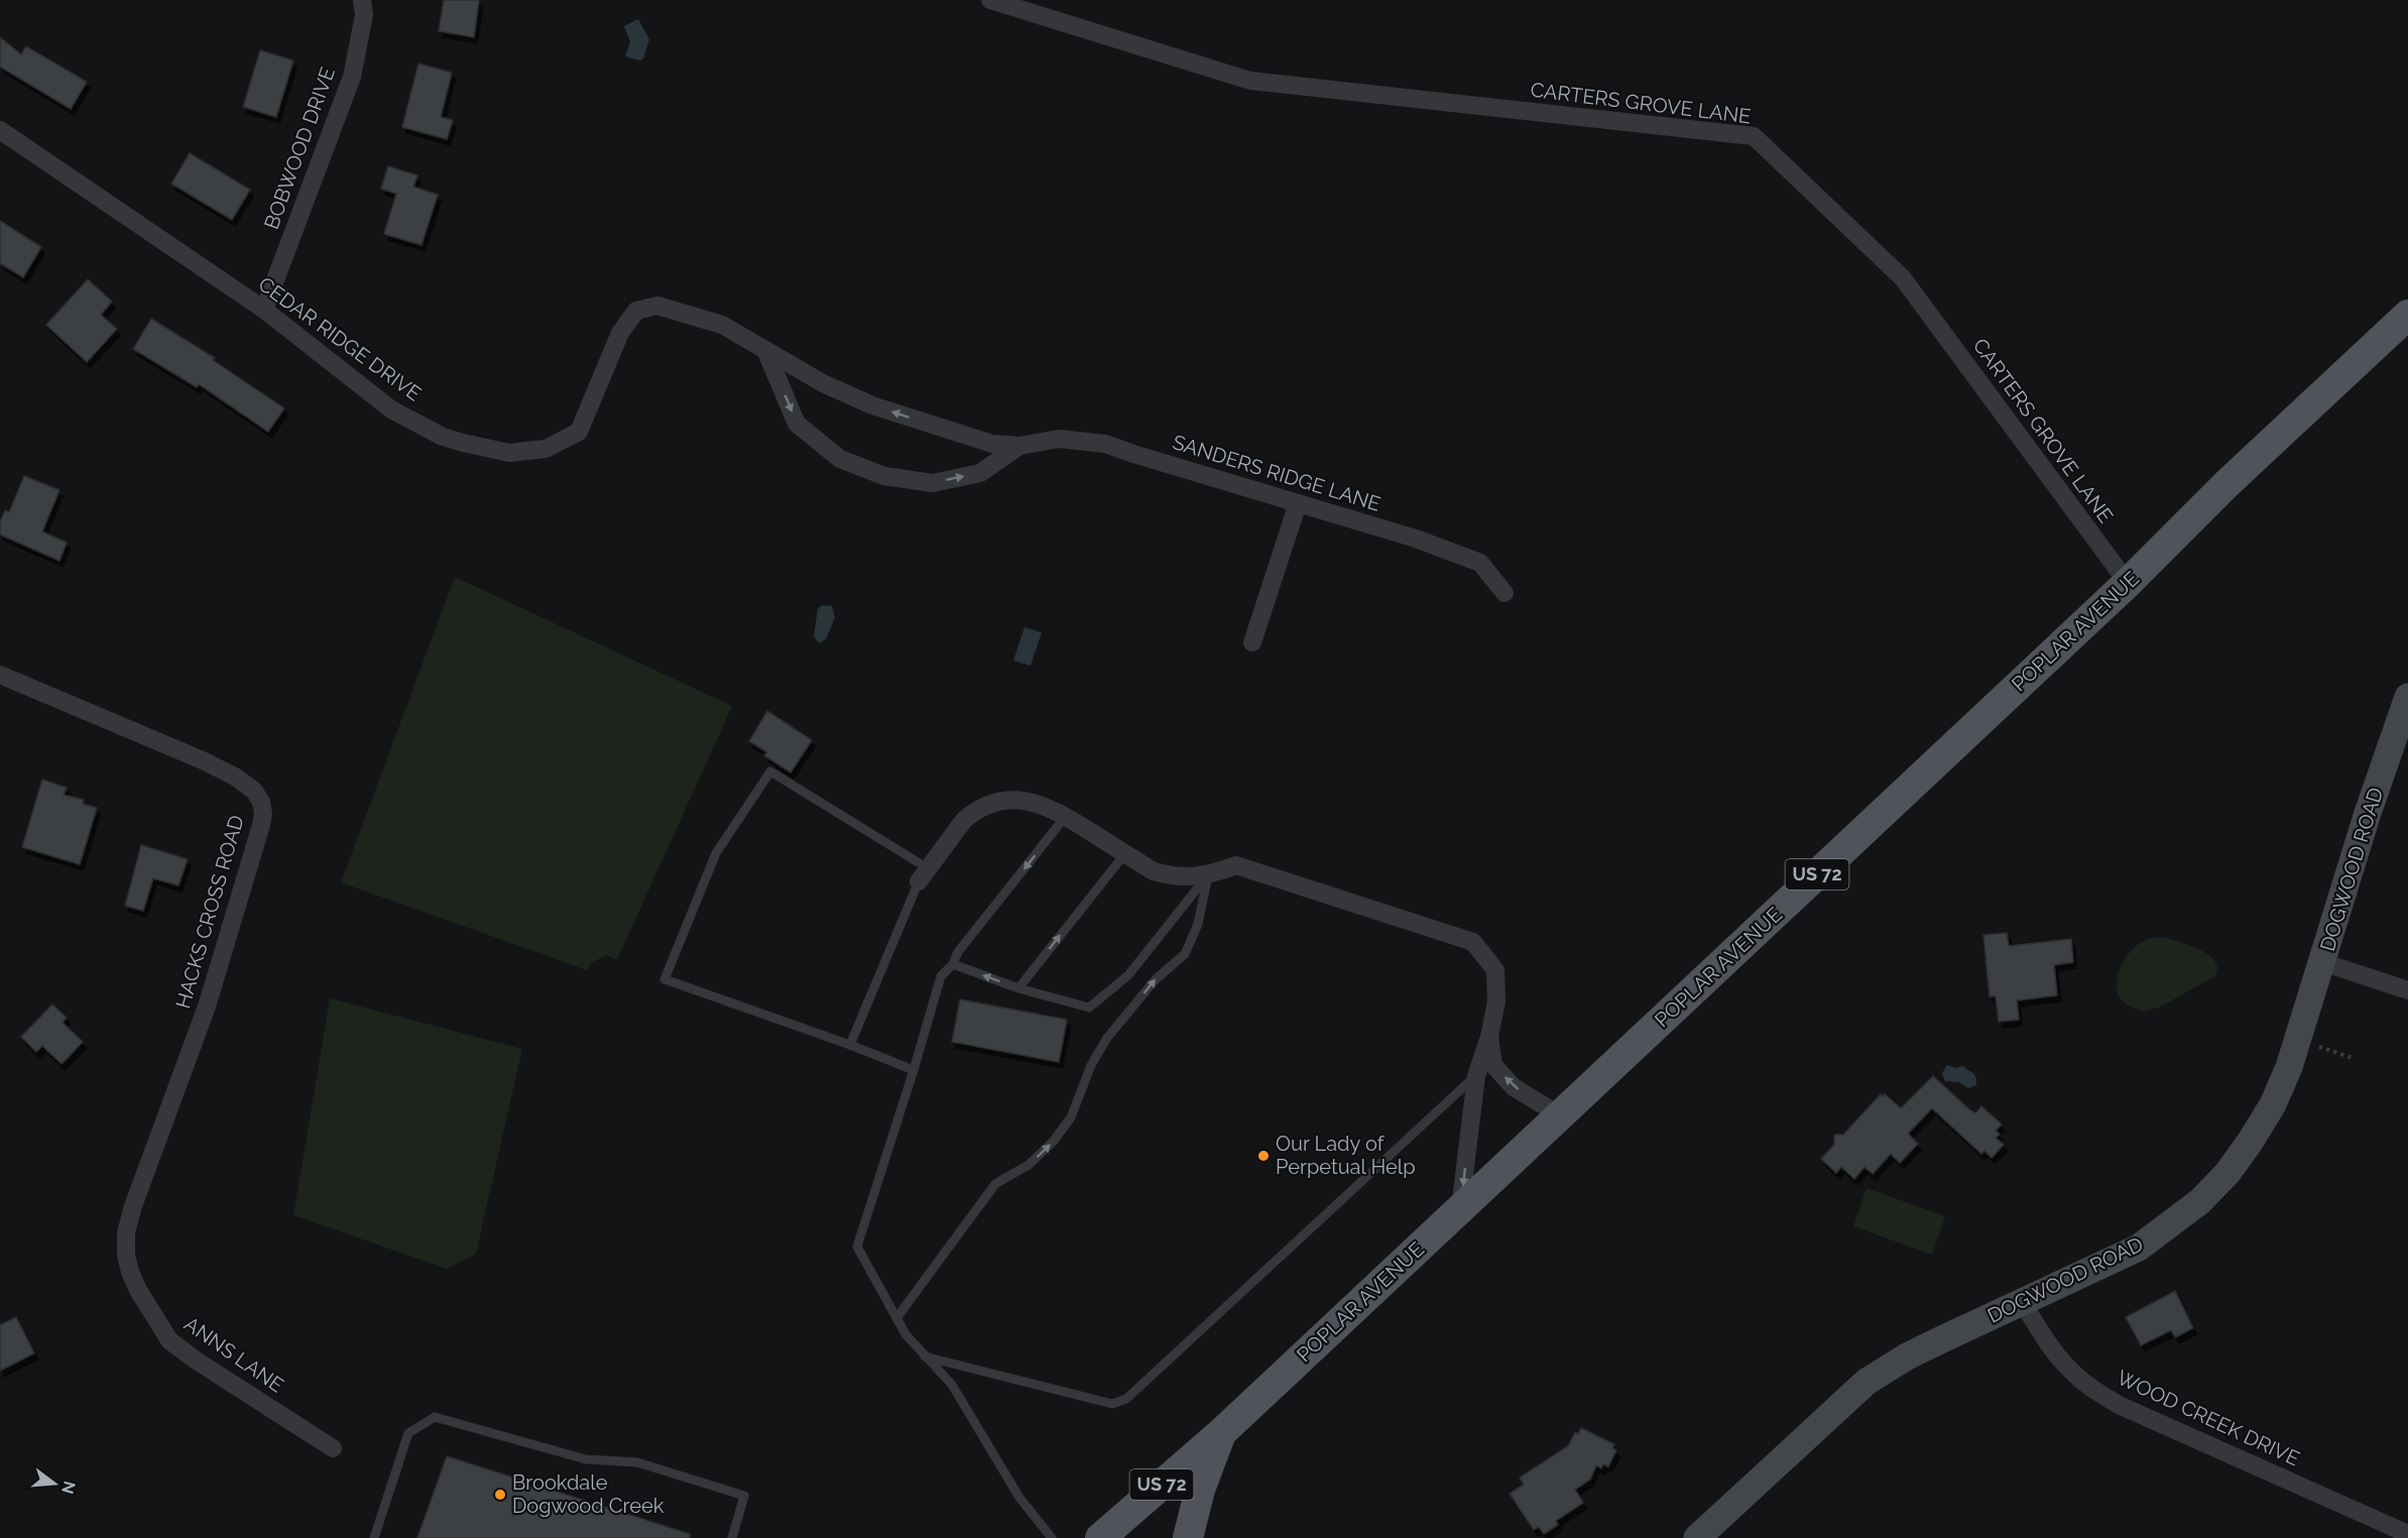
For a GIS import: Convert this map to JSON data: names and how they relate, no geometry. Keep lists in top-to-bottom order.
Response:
{
  "streets": {
    "main road": ["POPLAR AVENUE", "US 72"],
    "street": [
      "CARTERS GROVE LANE",
      "BOBWOOD DRIVE",
      "CEDAR RIDGE DRIVE",
      "SANDERS RIDGE LANE",
      "DOGWOOD ROAD",
      "HACKS CROSS ROAD",
      "ANNS LANE",
      "WOOD CREEK DRIVE"
    ]
  },
  "crossings": [
    ["CARTERS GROVE LANE", "POPLAR AVENUE"],
    ["BOBWOOD DRIVE", "CEDAR RIDGE DRIVE"],
    ["CEDAR RIDGE DRIVE", "SANDERS RIDGE LANE"],
    ["DOGWOOD ROAD", "WOOD CREEK DRIVE"],
    ["HACKS CROSS ROAD", "ANNS LANE"]
  ],
  "places": ["Our Lady of Perpetual Help", "Brookdale Dogwood Creek"],
  "north": "right"
}
